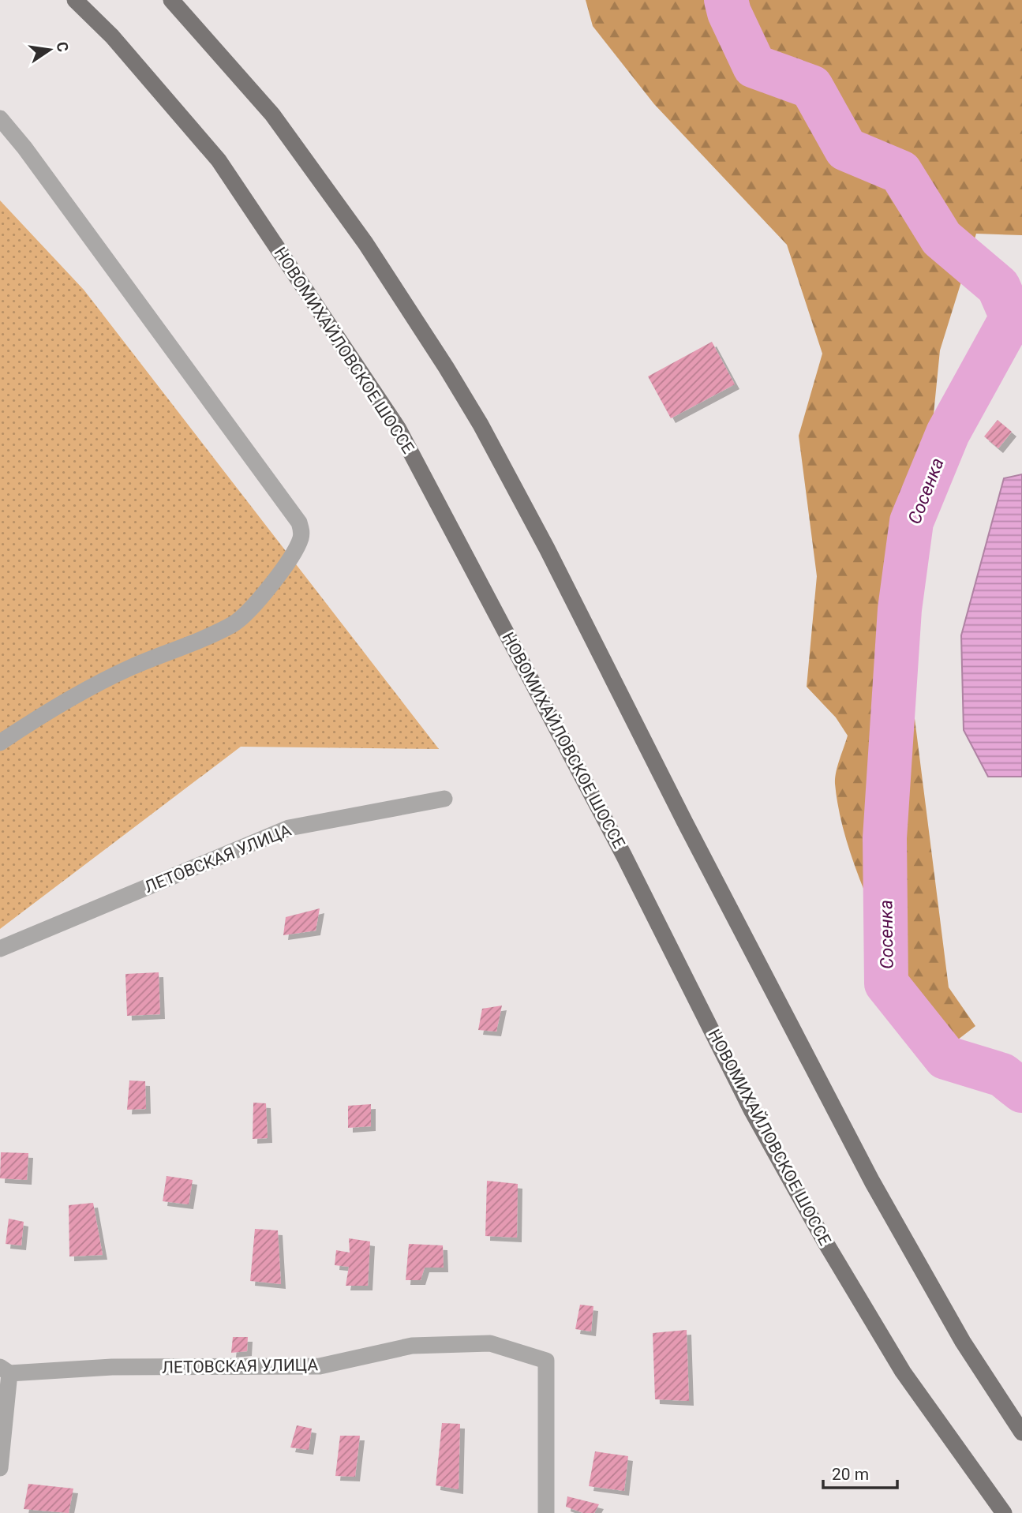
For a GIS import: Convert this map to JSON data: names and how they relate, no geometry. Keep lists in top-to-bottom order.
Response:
{
  "streets": {
    "main road": ["НОВОМИХАЙЛОВСКОЕ ШОССЕ"],
    "street": ["ЛЕТОВСКАЯ УЛИЦА"]
  },
  "water": ["Сосенка"],
  "scale_bar": "20 m",
  "north": "right"
}
